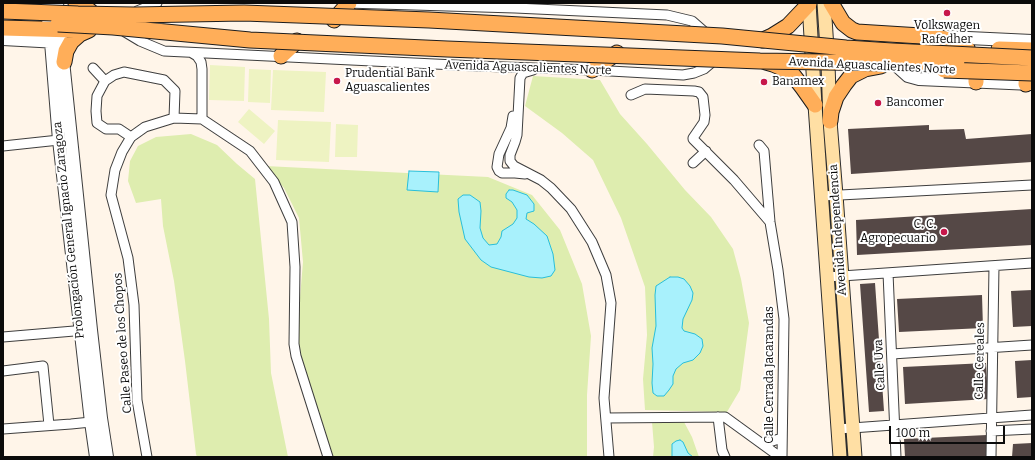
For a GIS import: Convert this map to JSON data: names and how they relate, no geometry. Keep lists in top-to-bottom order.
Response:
{
  "streets": {
    "main road": ["Avenida Aguascalientes Norte", "Avenida Independencia"],
    "street": [
      "Prolongación General Ignacio Zaragoza",
      "Calle Paseo de los Chopos",
      "Calle Cereales",
      "Calle Uva",
      "Calle Cerrada Jacarandas"
    ]
  },
  "crossings": [
    ["Avenida Aguascalientes Norte", "Prolongación General Ignacio Zaragoza"],
    ["Avenida Aguascalientes Norte", "Avenida Independencia"]
  ],
  "places": [
    "Volkswagen Rafedher",
    "Prudential Bank Aguascalientes",
    "Banamex",
    "Bancomer",
    "C. C. Agropecuario"
  ],
  "scale_bar": "100 m"
}
